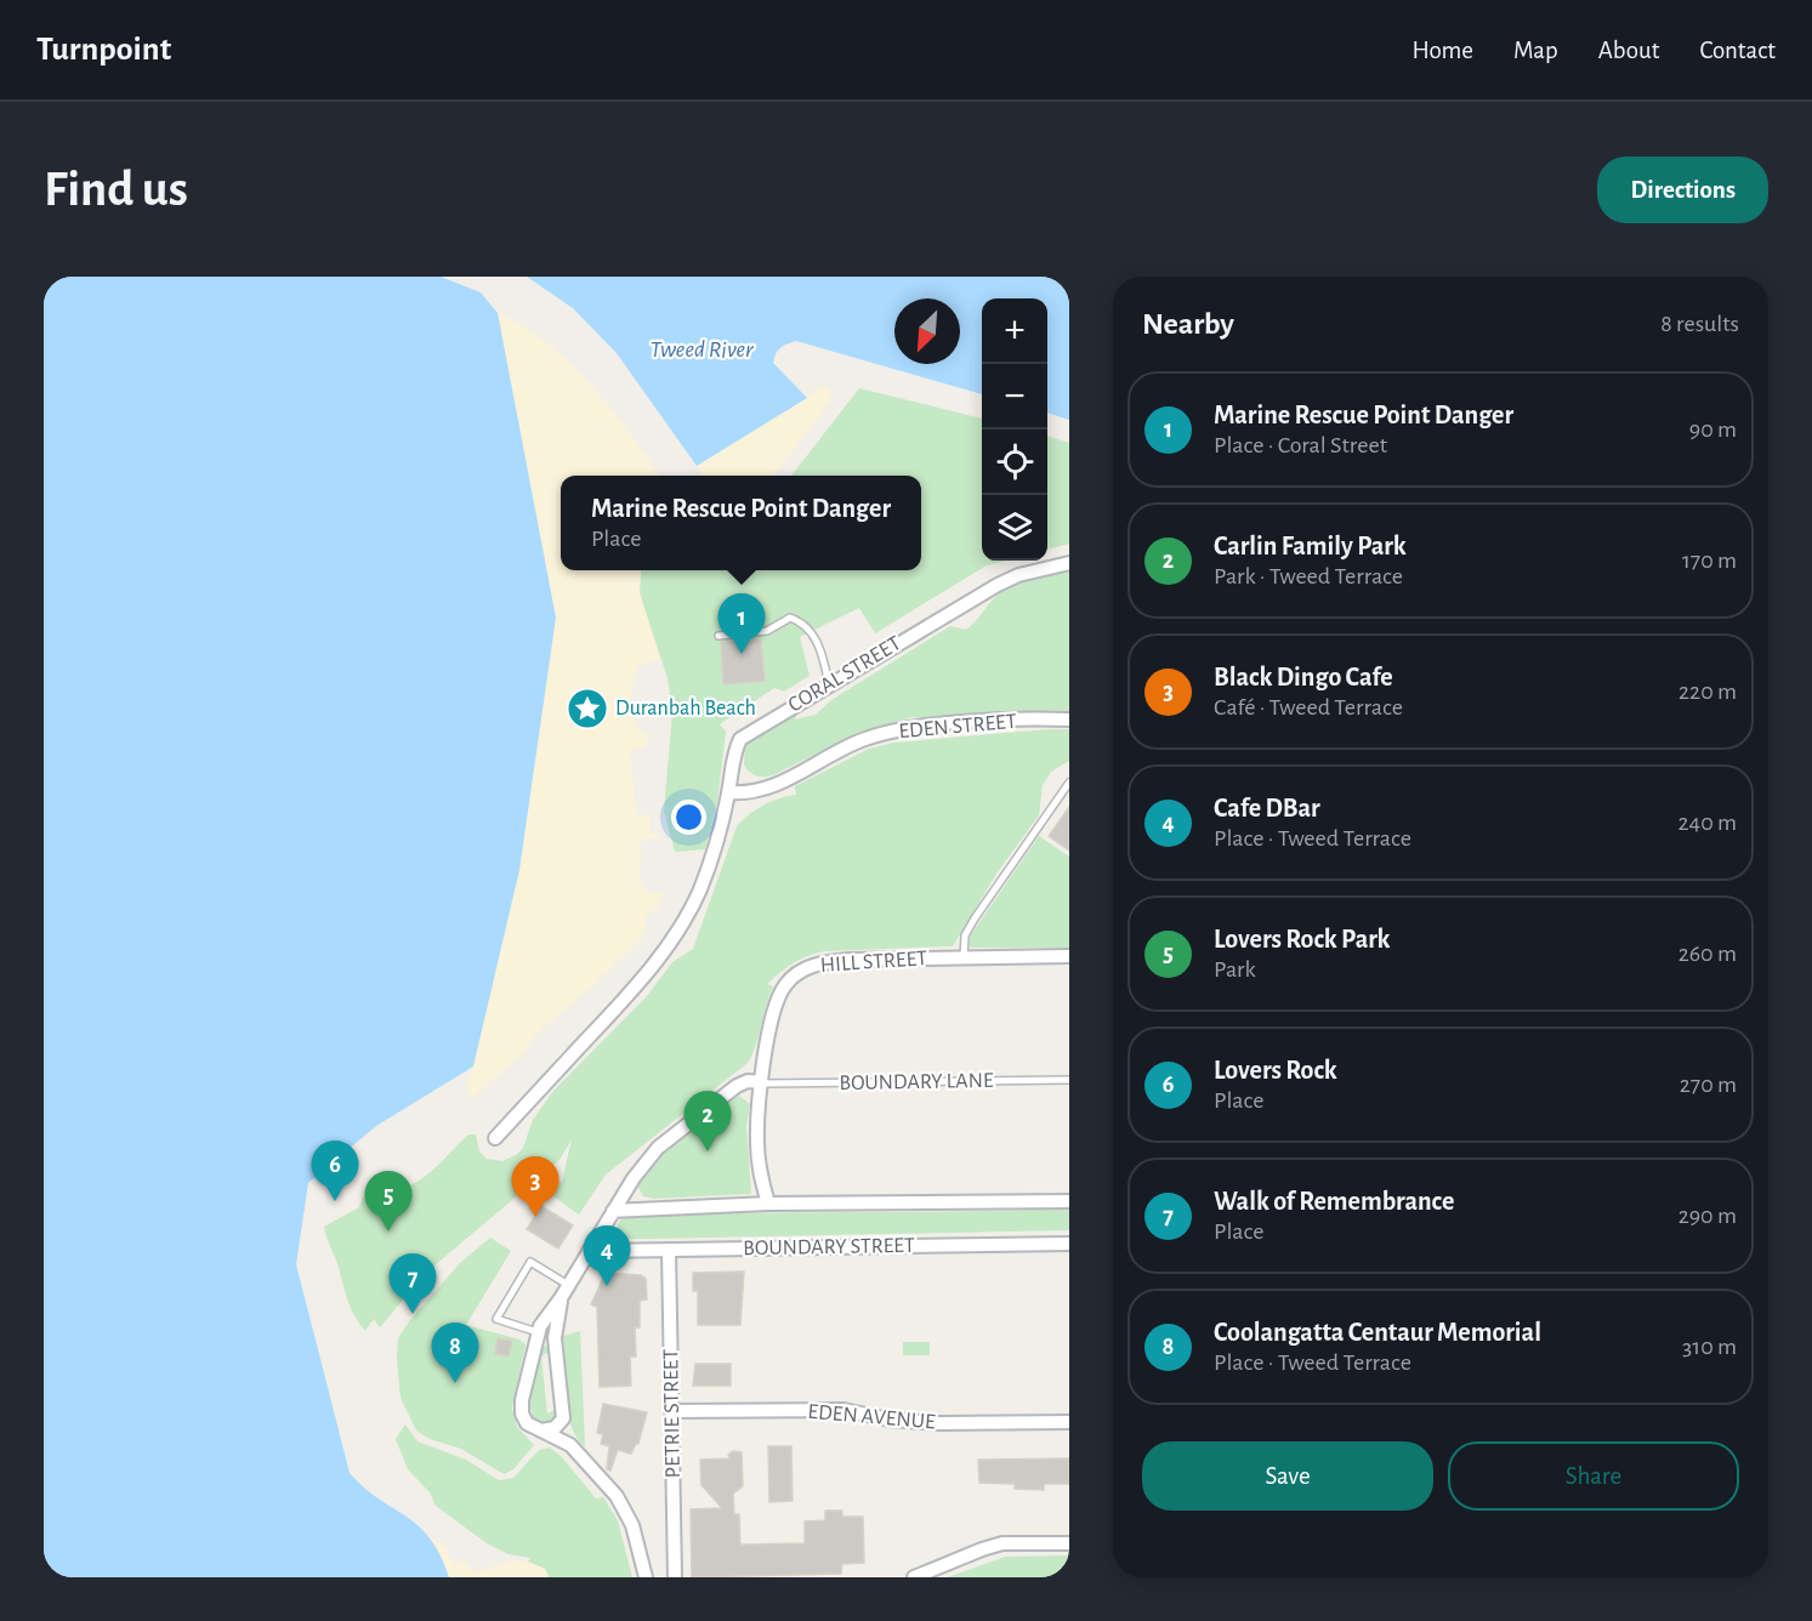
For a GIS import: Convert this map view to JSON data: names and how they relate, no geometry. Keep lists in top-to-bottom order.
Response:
{
  "streets": {
    "street": [
      "CORAL STREET",
      "EDEN STREET",
      "HILL STREET",
      "BOUNDARY STREET",
      "PETRIE STREET",
      "EDEN AVENUE"
    ],
    "lane": ["BOUNDARY LANE"]
  },
  "crossings": [
    ["CORAL STREET", "EDEN STREET"],
    ["HILL STREET", "BOUNDARY LANE"],
    ["HILL STREET", "BOUNDARY STREET"],
    ["BOUNDARY STREET", "PETRIE STREET"],
    ["PETRIE STREET", "EDEN AVENUE"]
  ],
  "water": ["Tweed River"],
  "places": {
    "place": ["Duranbah Beach"]
  },
  "north": "bottom left",
  "page": {
    "header": "Turnpoint",
    "nav": [
      "Home",
      "Map",
      "About",
      "Contact"
    ],
    "buttons": [
      "Directions",
      ["Save", "Share"]
    ],
    "title": "Find us",
    "heading": ["Nearby", "8 results"],
    "map_buttons": ["+", "−"],
    "list": [
      {
        "mark": "1",
        "name": "Marine Rescue Point Danger",
        "note": "Place · Coral Street",
        "value": "90 m"
      },
      {
        "mark": "2",
        "name": "Carlin Family Park",
        "note": "Park · Tweed Terrace",
        "value": "170 m"
      },
      {
        "mark": "3",
        "name": "Black Dingo Cafe",
        "note": "Café · Tweed Terrace",
        "value": "220 m"
      },
      {
        "mark": "4",
        "name": "Cafe DBar",
        "note": "Place · Tweed Terrace",
        "value": "240 m"
      },
      {
        "mark": "5",
        "name": "Lovers Rock Park",
        "note": "Park",
        "value": "260 m"
      },
      {
        "mark": "6",
        "name": "Lovers Rock",
        "note": "Place",
        "value": "270 m"
      },
      {
        "mark": "7",
        "name": "Walk of Remembrance",
        "note": "Place",
        "value": "290 m"
      },
      {
        "mark": "8",
        "name": "Coolangatta Centaur Memorial",
        "note": "Place · Tweed Terrace",
        "value": "310 m"
      }
    ],
    "popup": ["Marine Rescue Point Danger", "Place"],
    "pins": [
      "1",
      "2",
      "6",
      "3",
      "5",
      "4",
      "7",
      "8"
    ]
  }
}
